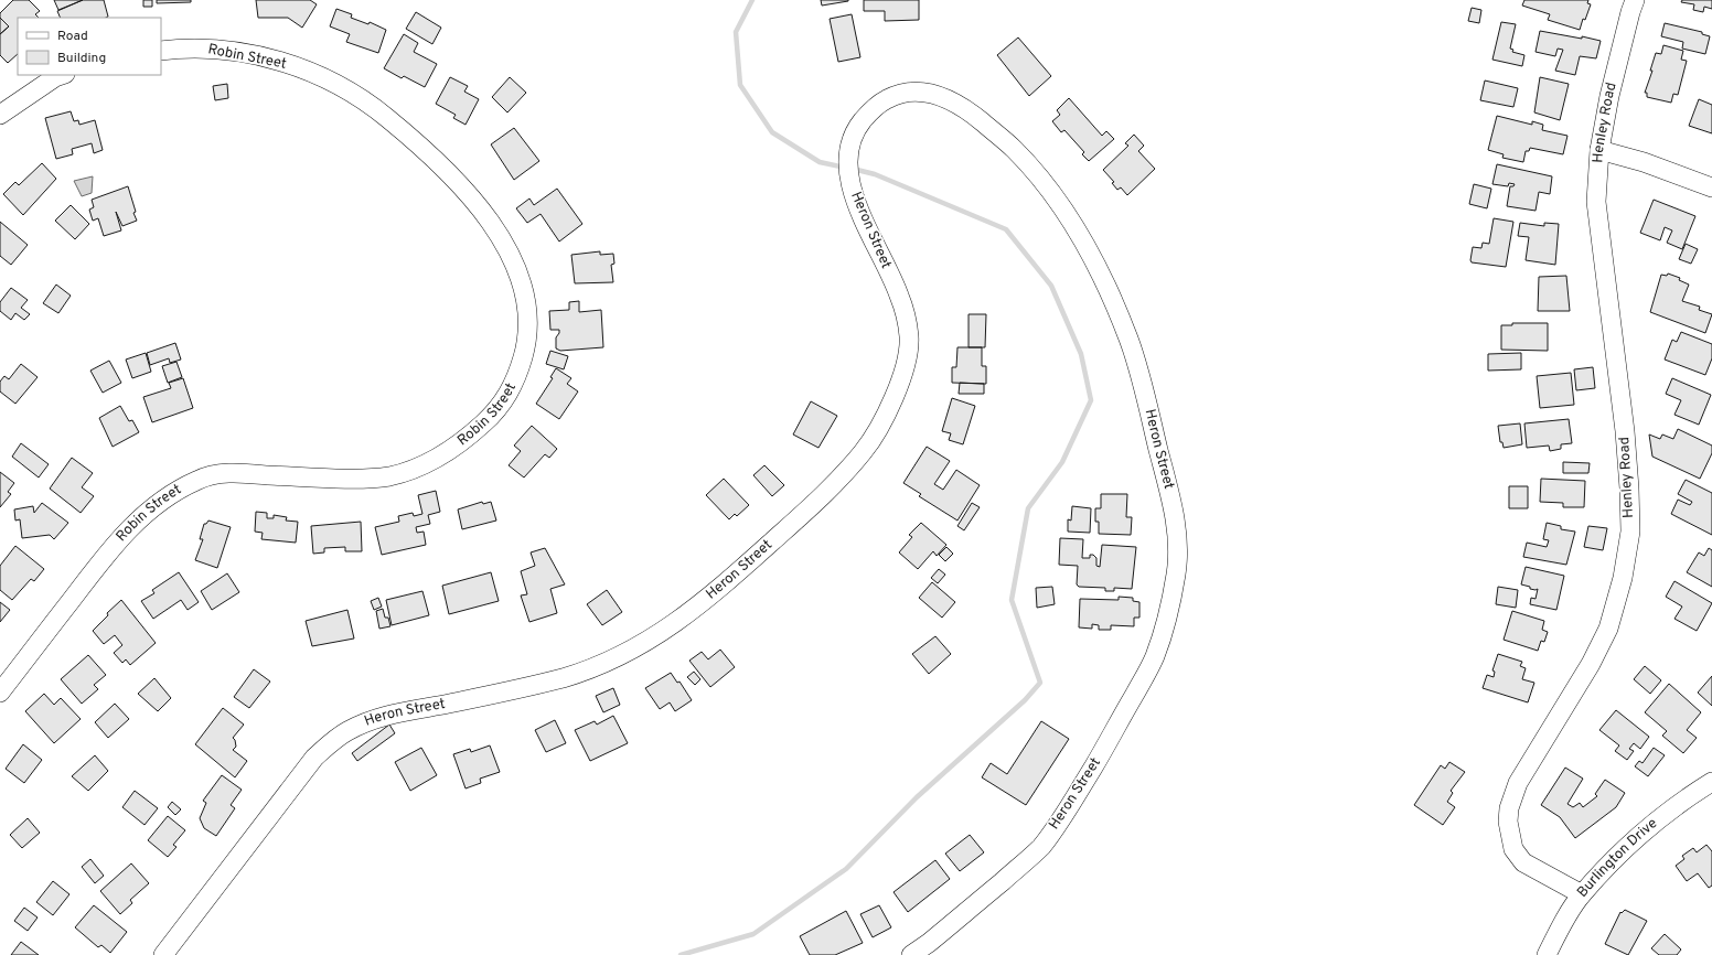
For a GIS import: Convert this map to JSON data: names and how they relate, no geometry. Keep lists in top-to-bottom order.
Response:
{
  "streets": {
    "street": [
      "Robin Street",
      "Henley Road",
      "Heron Street",
      "Burlington Drive"
    ]
  },
  "crossings": [
    ["Henley Road", "Burlington Drive"]
  ],
  "legend": ["Road", "Building"]
}
